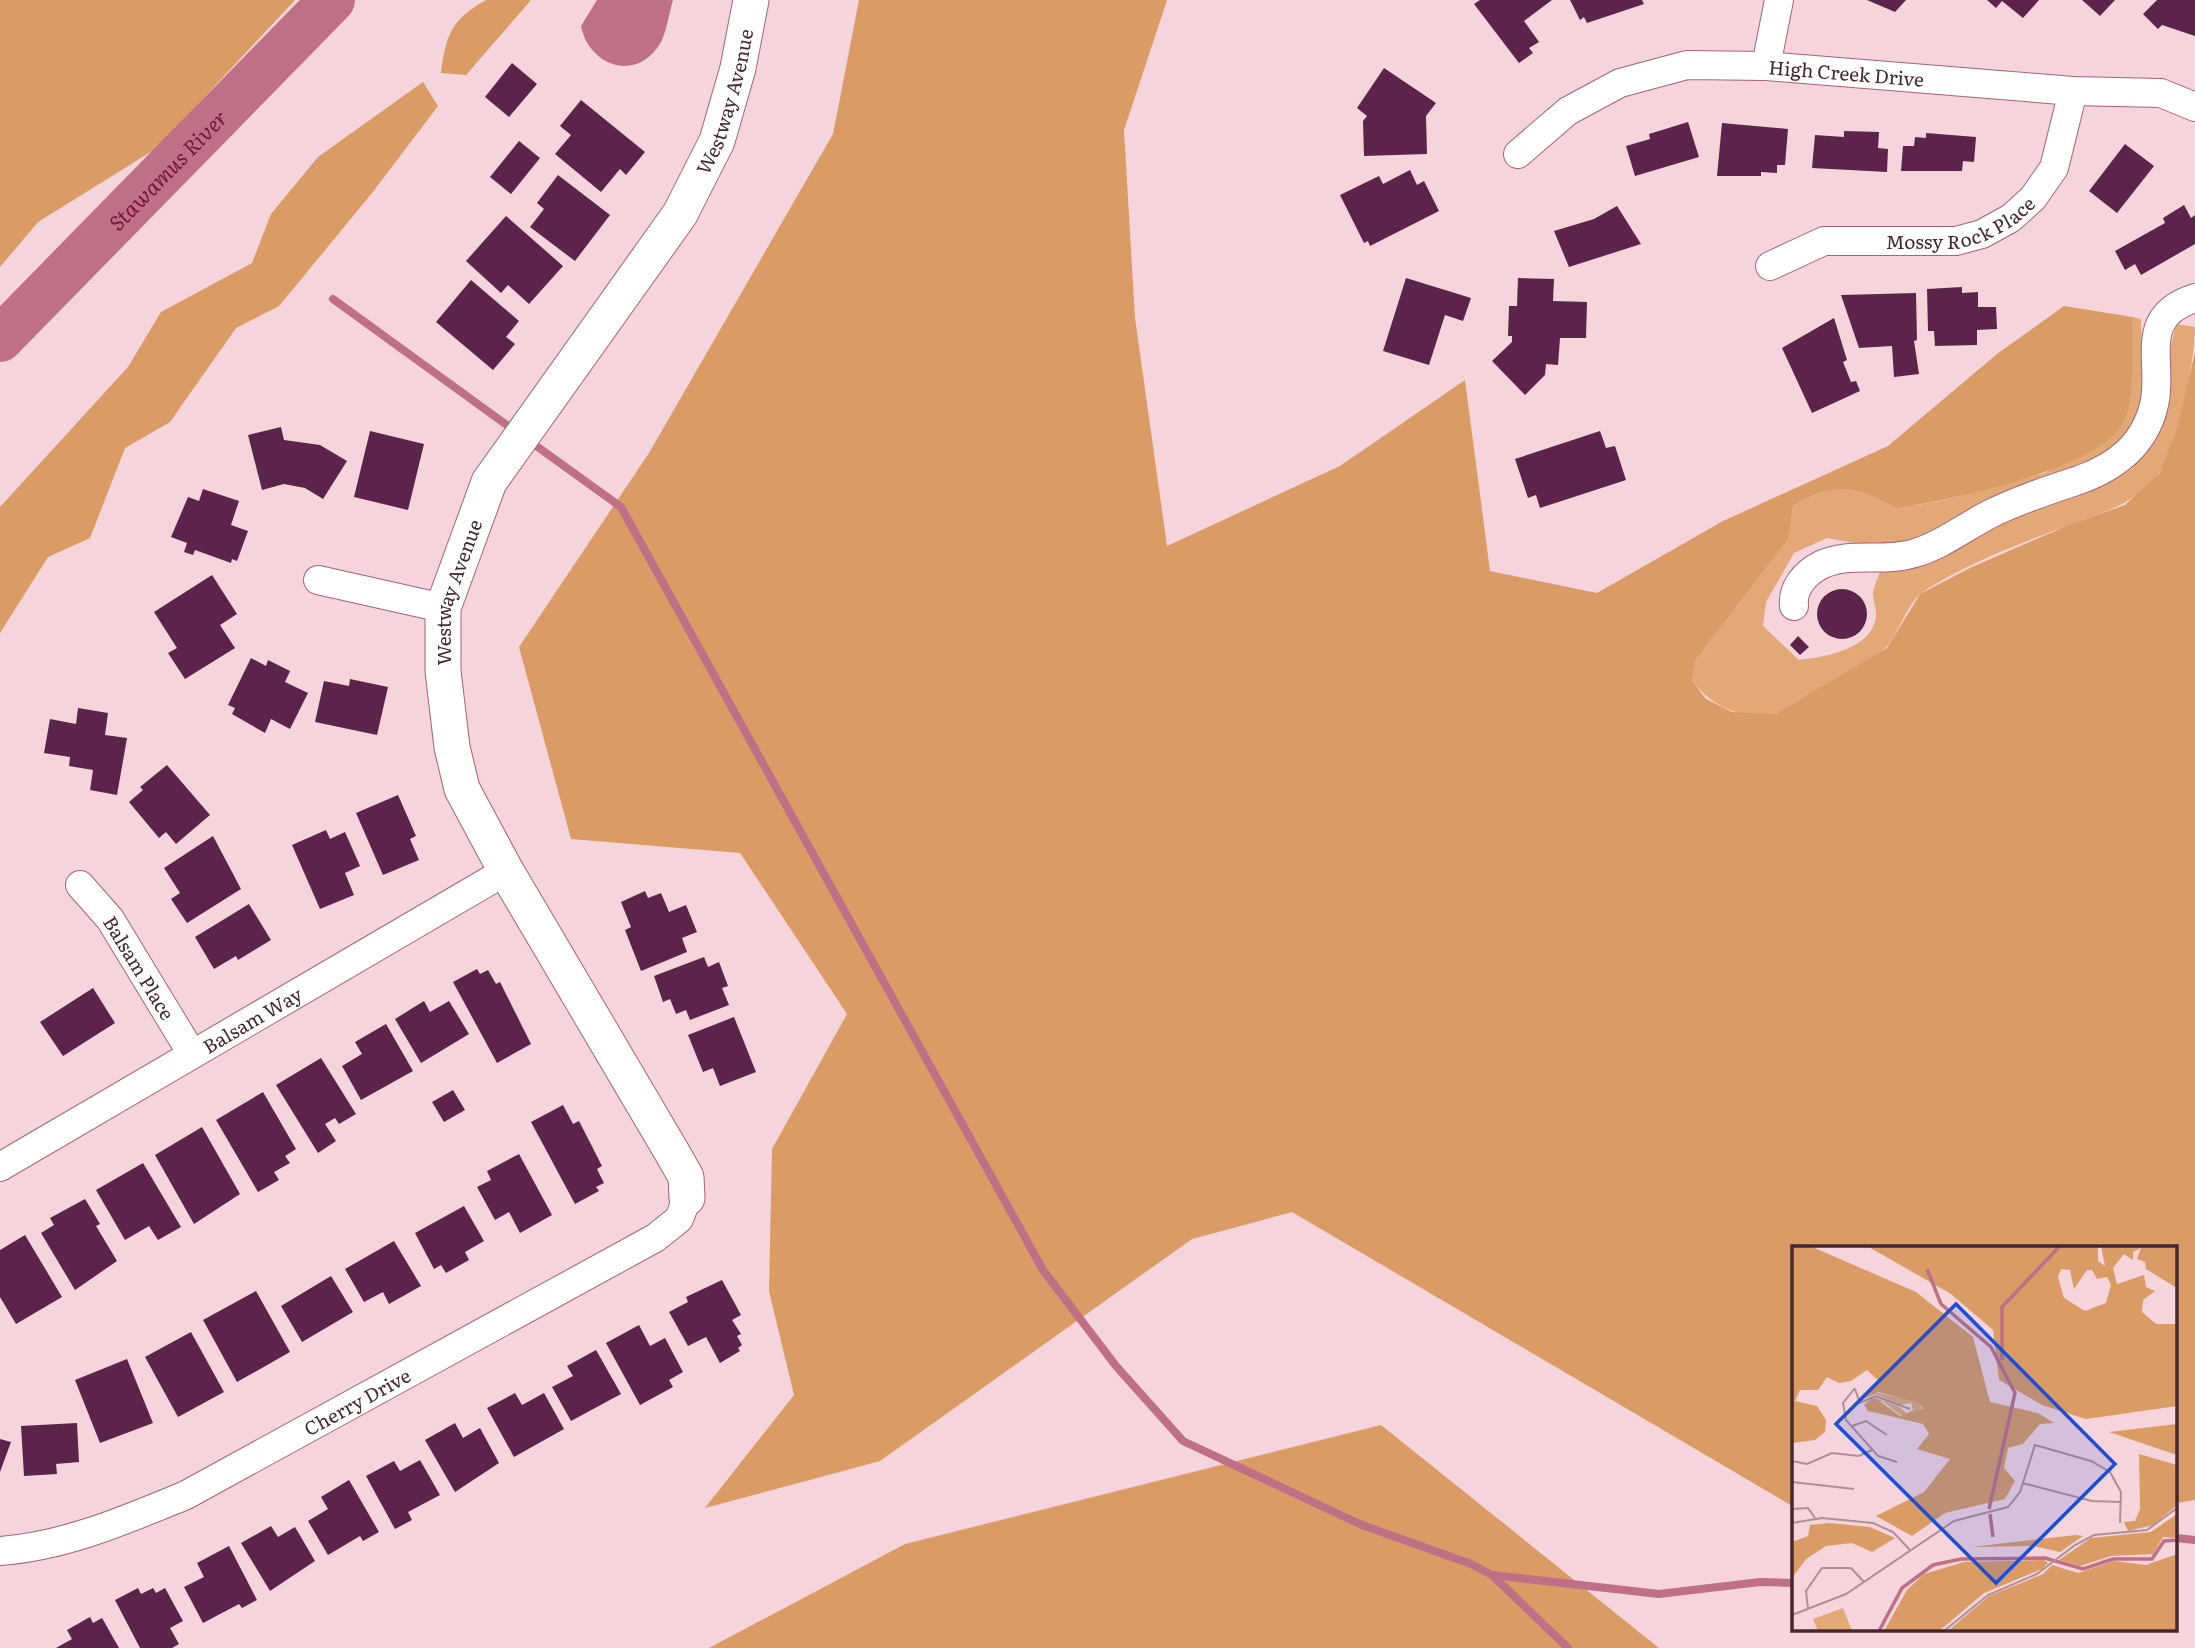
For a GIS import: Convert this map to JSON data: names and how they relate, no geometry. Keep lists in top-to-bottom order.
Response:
{
  "streets": {
    "street": [
      "High Creek Drive",
      "Westway Avenue",
      "Mossy Rock Place",
      "Balsam Place",
      "Balsam Way",
      "Cherry Drive"
    ]
  },
  "crossings": [
    ["High Creek Drive", "Mossy Rock Place"],
    ["Westway Avenue", "Balsam Way"],
    ["Westway Avenue", "Cherry Drive"],
    ["Balsam Place", "Balsam Way"]
  ],
  "water": ["Stawamus River"]
}
